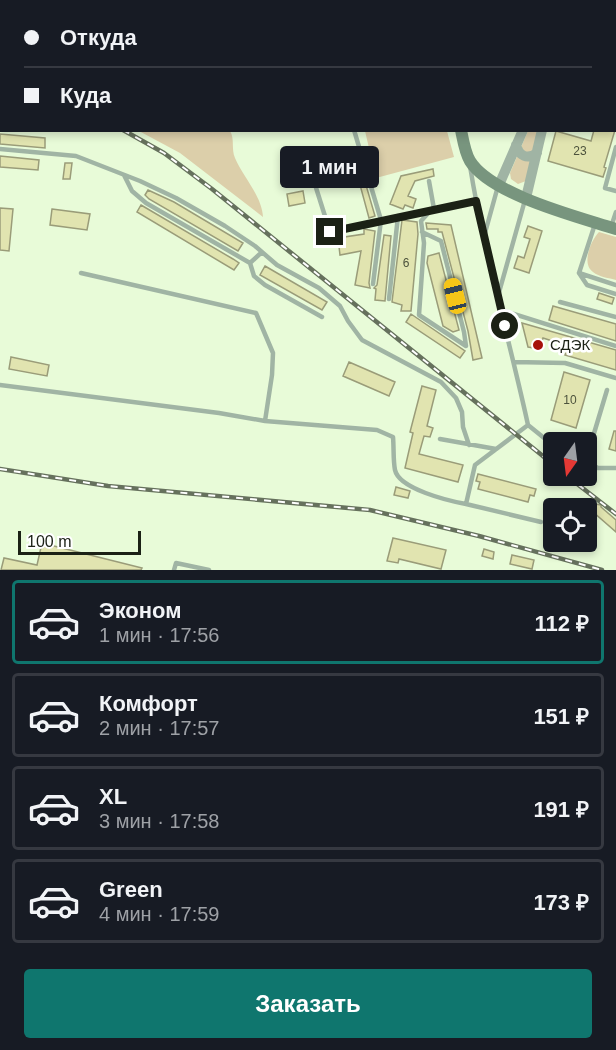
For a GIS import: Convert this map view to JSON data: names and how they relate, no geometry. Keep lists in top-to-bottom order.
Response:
{
  "places": ["СДЭК"],
  "house_numbers": ["23", "6", "10"],
  "scale_bar": "100 m",
  "north": "bottom",
  "page": {
    "banner": ["Откуда", "Куда"],
    "bubble": "1 мин",
    "scale": "100 m",
    "list": [
      {
        "name": "Эконом",
        "note": "1 мин · 17:56",
        "value": "112 ₽"
      },
      {
        "name": "Комфорт",
        "note": "2 мин · 17:57",
        "value": "151 ₽"
      },
      {
        "name": "XL",
        "note": "3 мин · 17:58",
        "value": "191 ₽"
      },
      {
        "name": "Green",
        "note": "4 мин · 17:59",
        "value": "173 ₽"
      }
    ],
    "buttons": "Заказать"
  }
}
